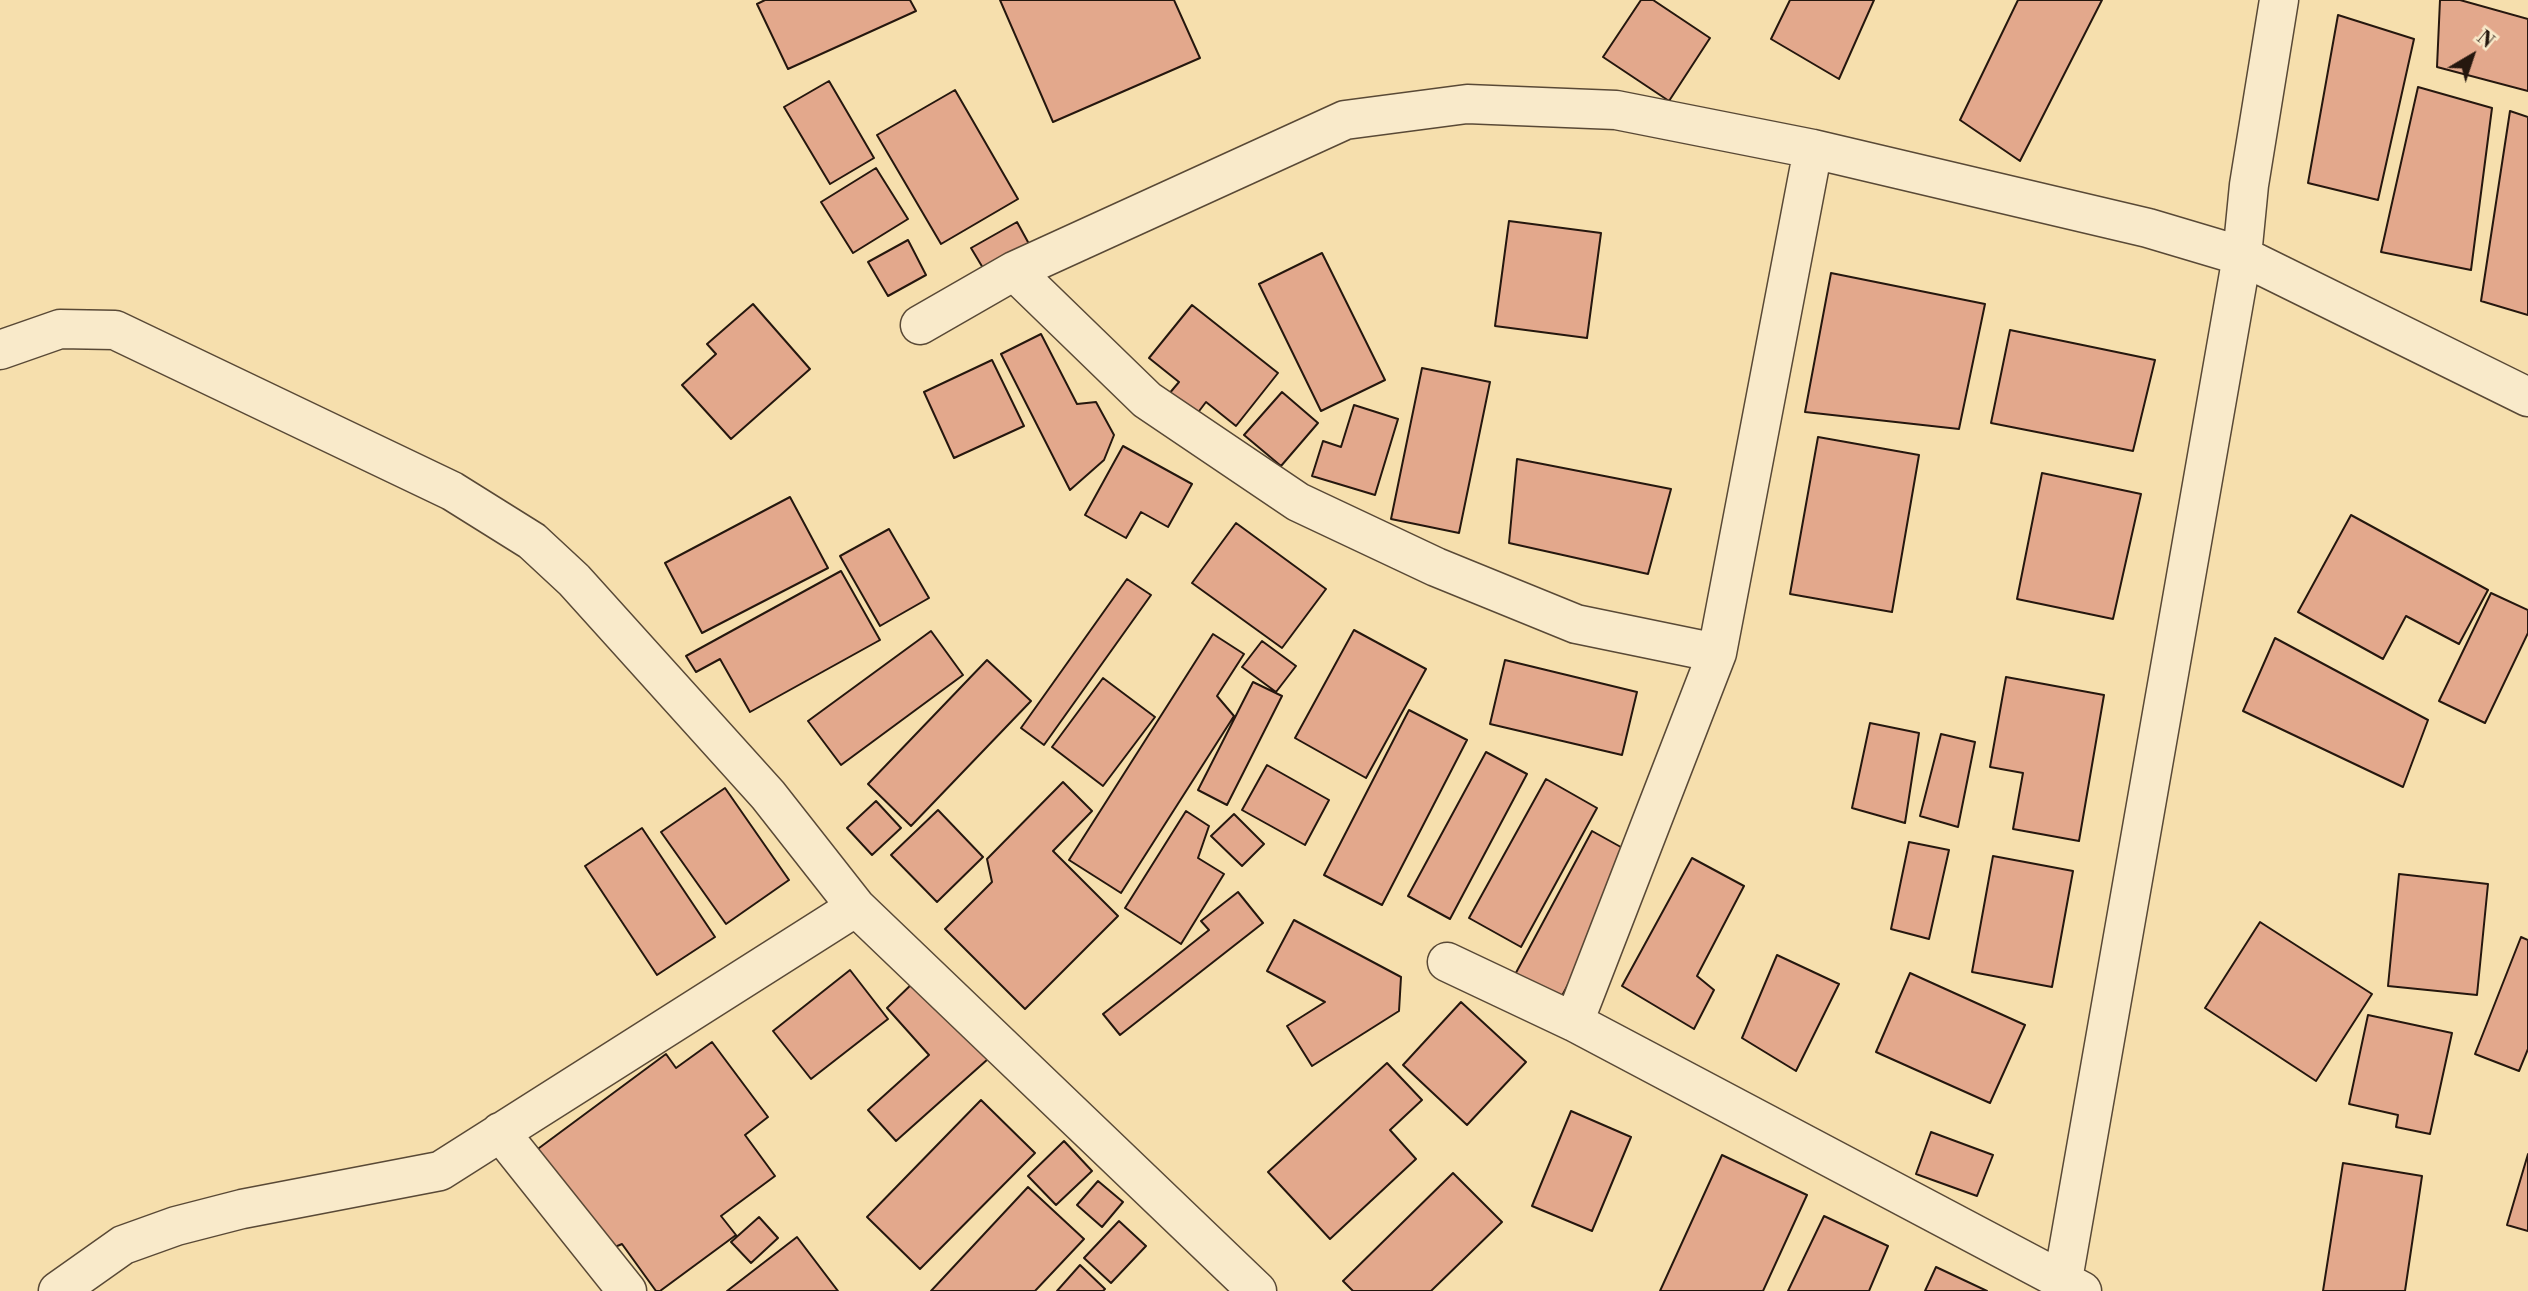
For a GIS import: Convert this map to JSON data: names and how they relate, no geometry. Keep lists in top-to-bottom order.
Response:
{
  "north": "top right"
}
